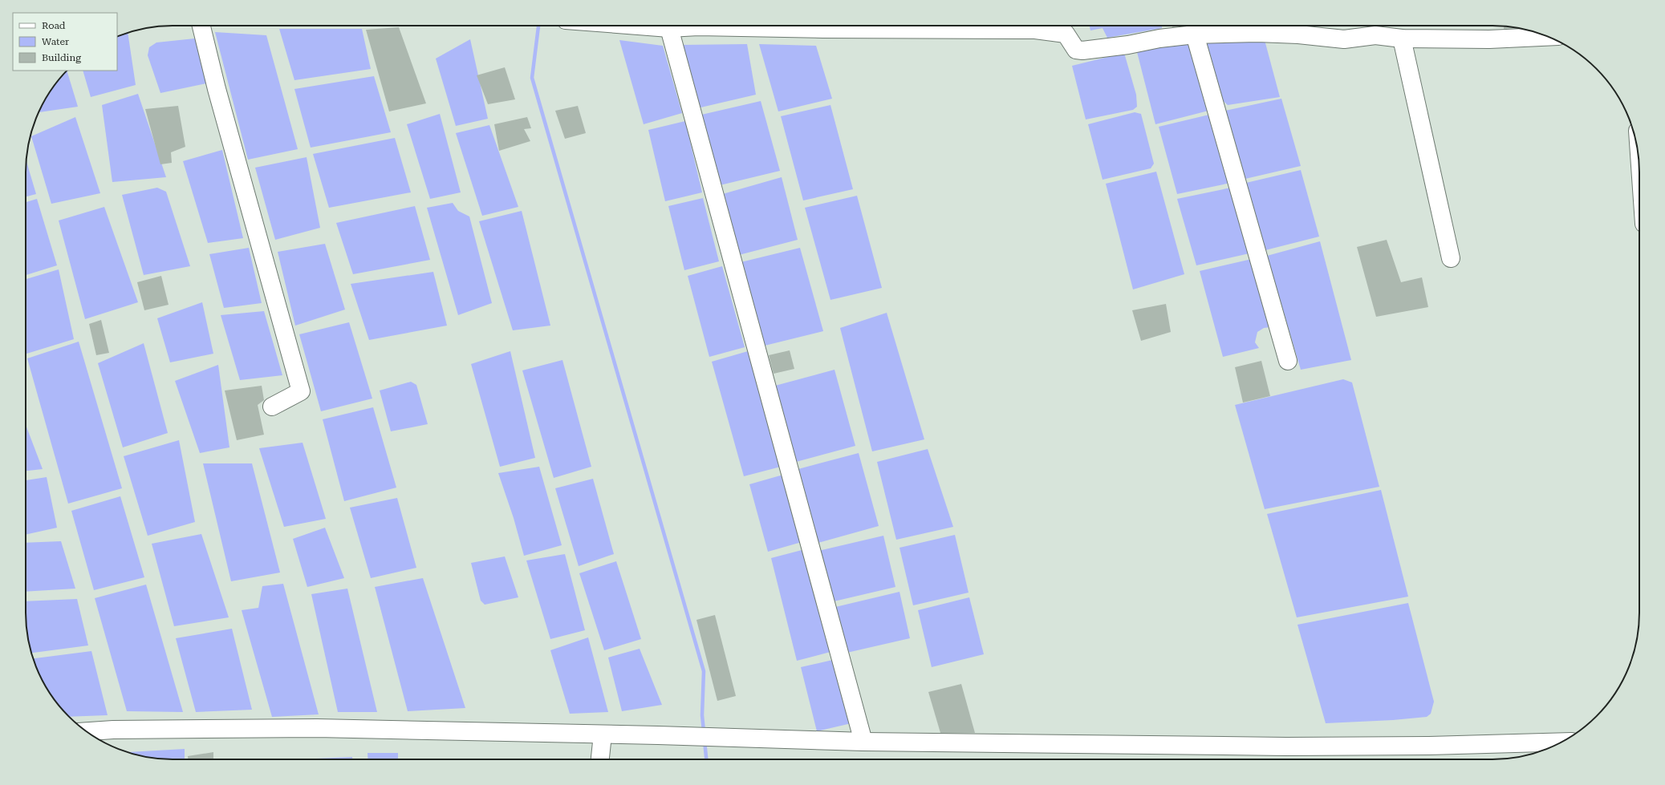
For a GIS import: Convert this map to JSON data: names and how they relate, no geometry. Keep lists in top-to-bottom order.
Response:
{
  "legend": ["Road", "Water", "Building"]
}
